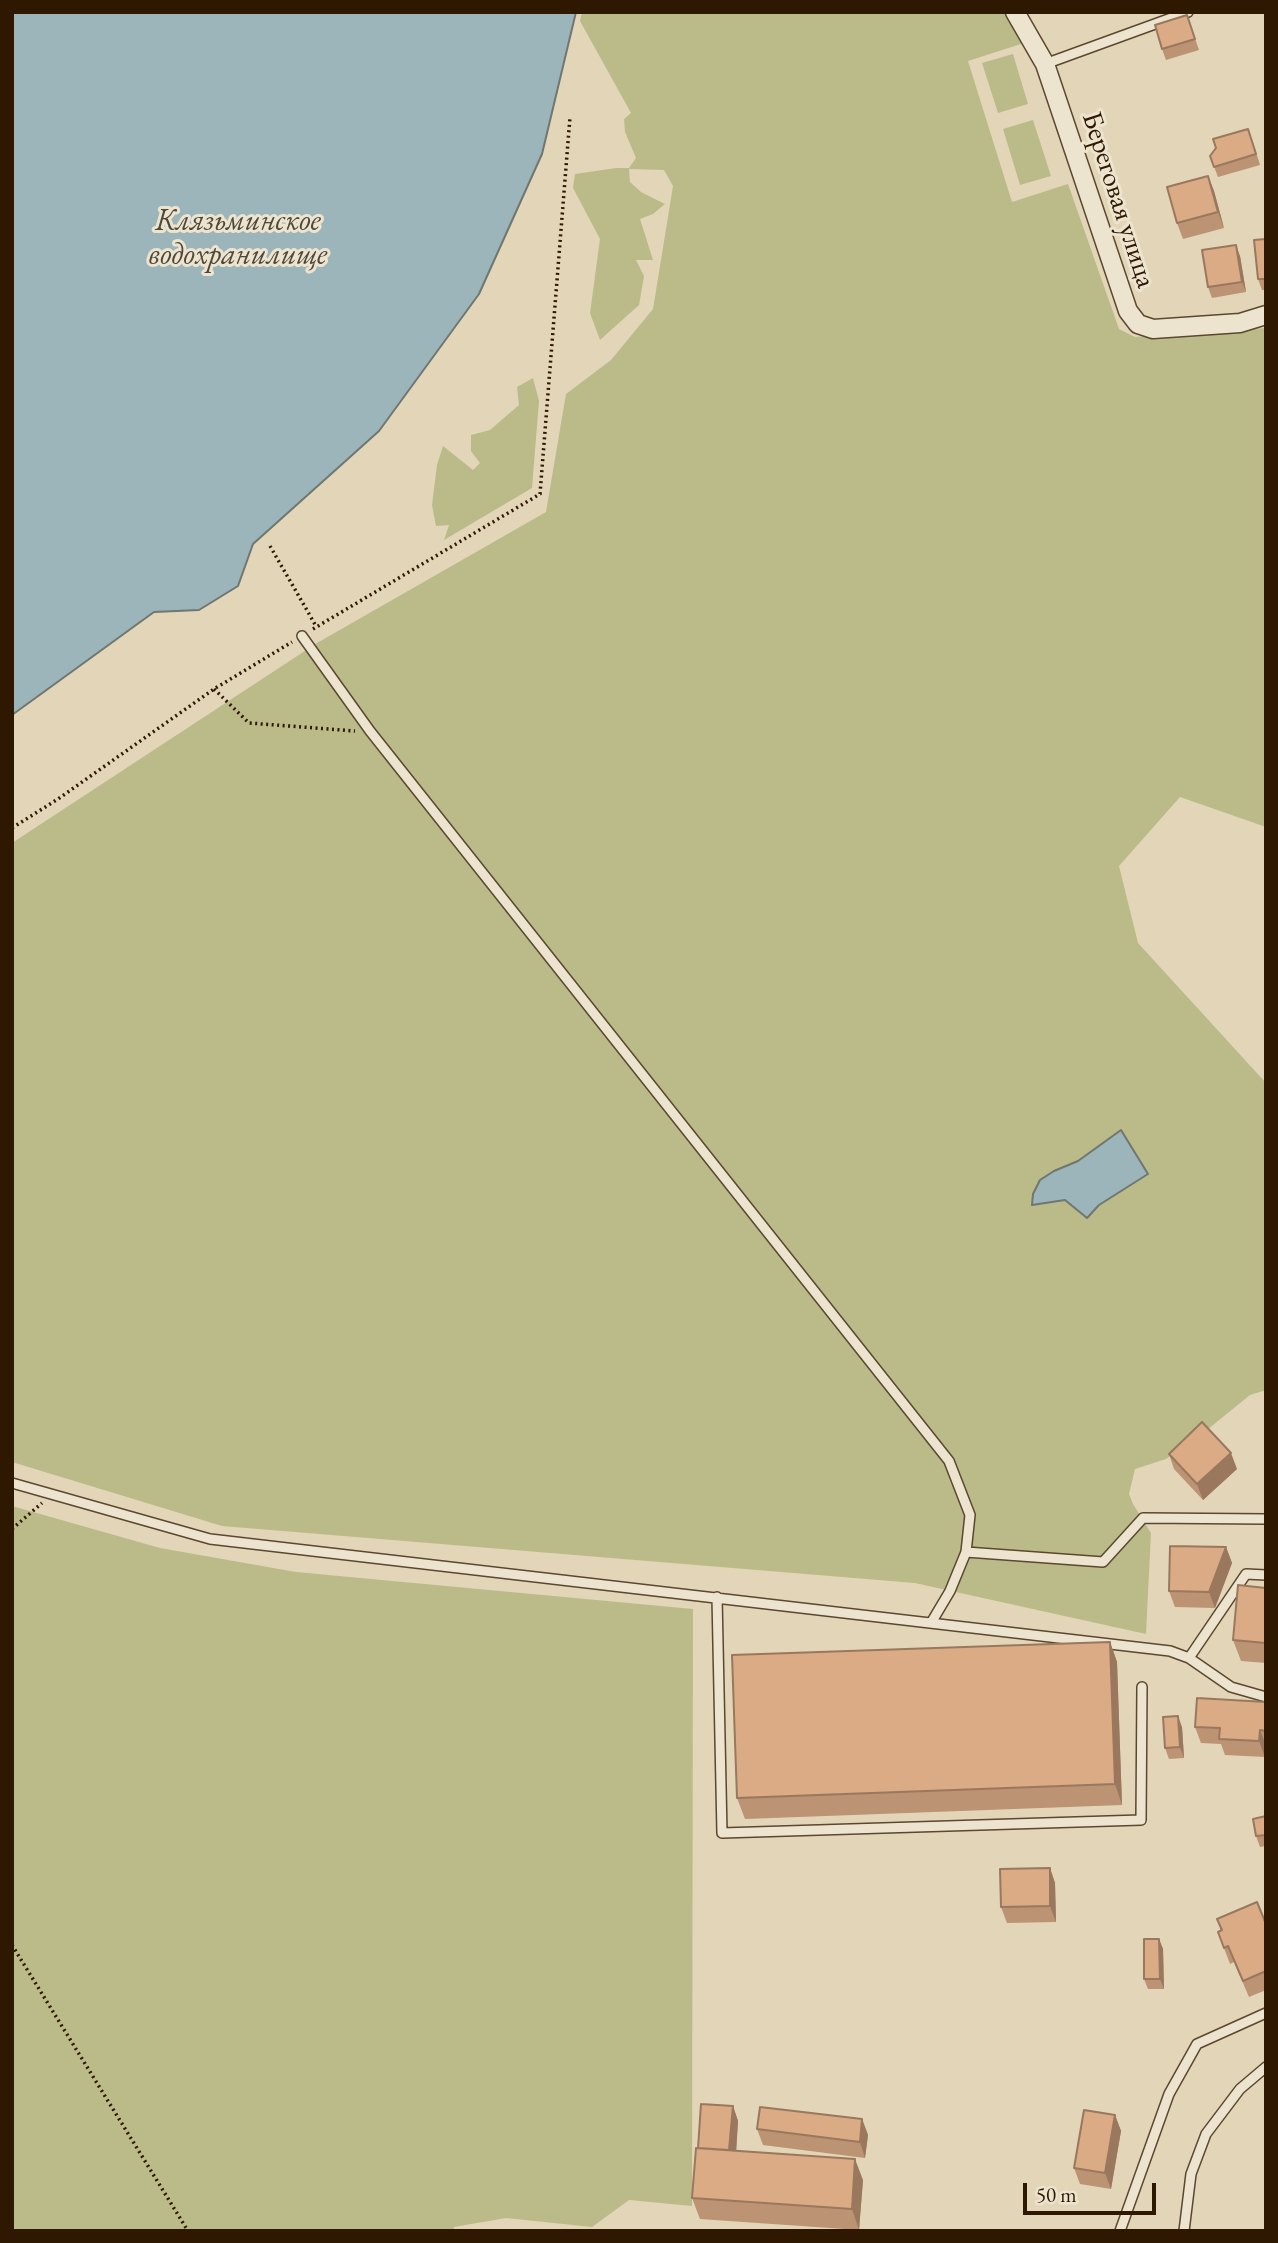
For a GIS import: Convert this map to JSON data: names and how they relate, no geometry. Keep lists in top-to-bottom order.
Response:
{
  "streets": {
    "street": ["Береговая улица"]
  },
  "water": ["Клязьминское водохранилище"],
  "scale_bar": "50 m"
}
